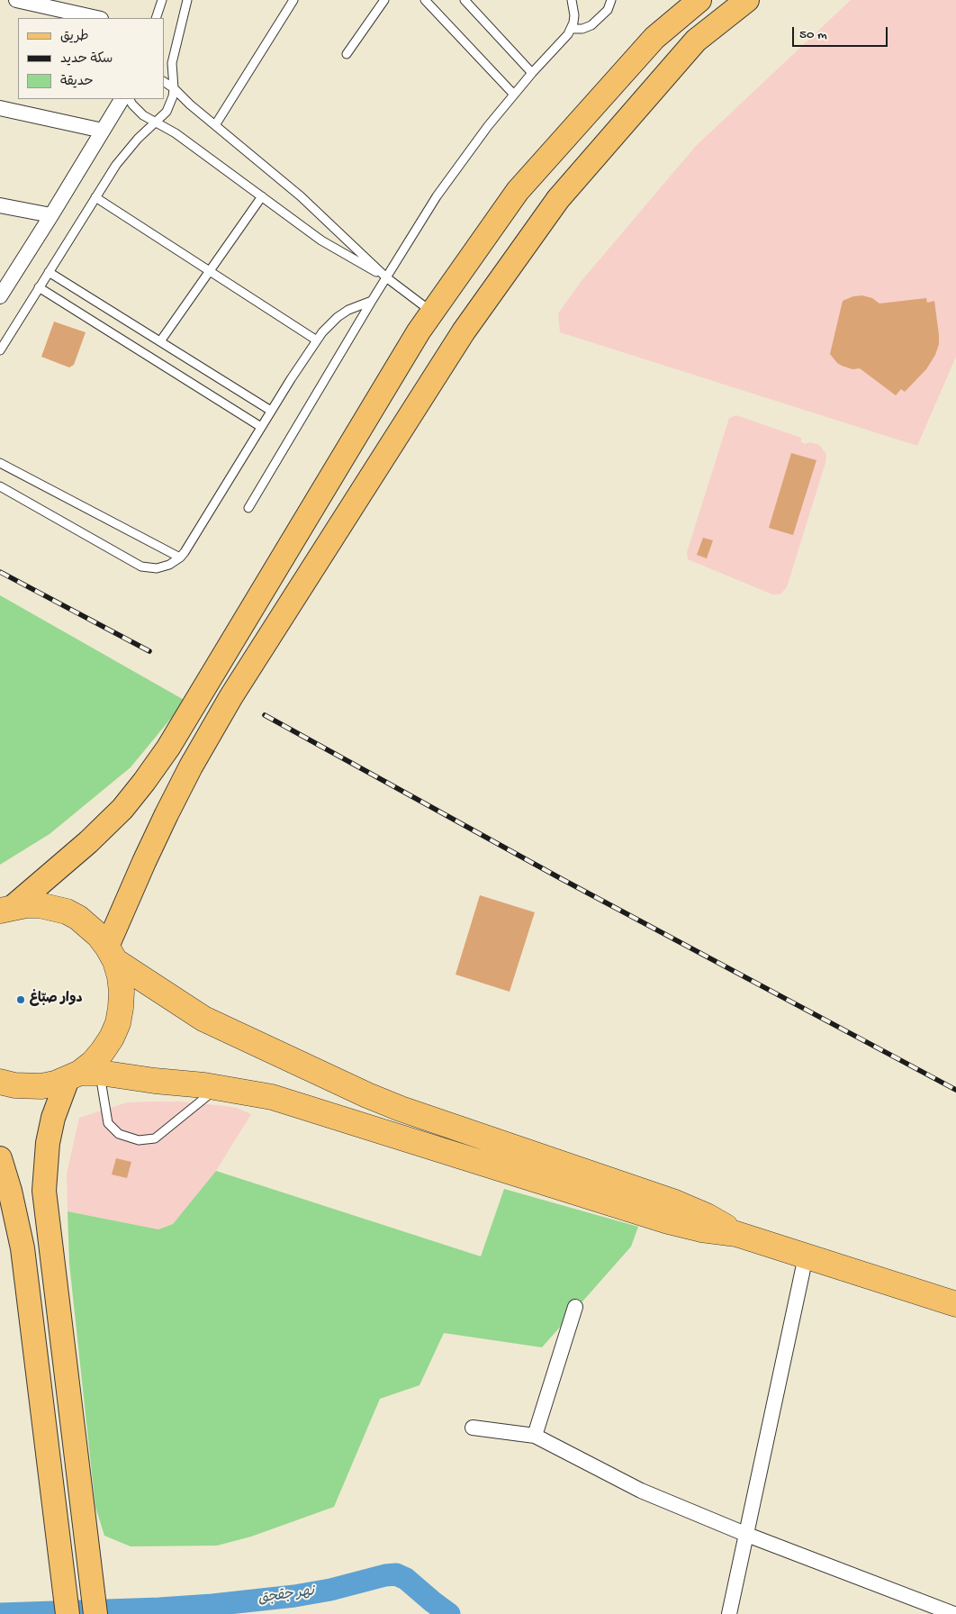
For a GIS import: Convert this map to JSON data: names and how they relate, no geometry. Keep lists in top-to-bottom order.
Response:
{
  "water": ["نهر جقجق"],
  "places": ["دوار صبّاغ"],
  "legend": ["طريق", "سكة حديد", "حديقة"],
  "scale_bar": "50 m"
}
